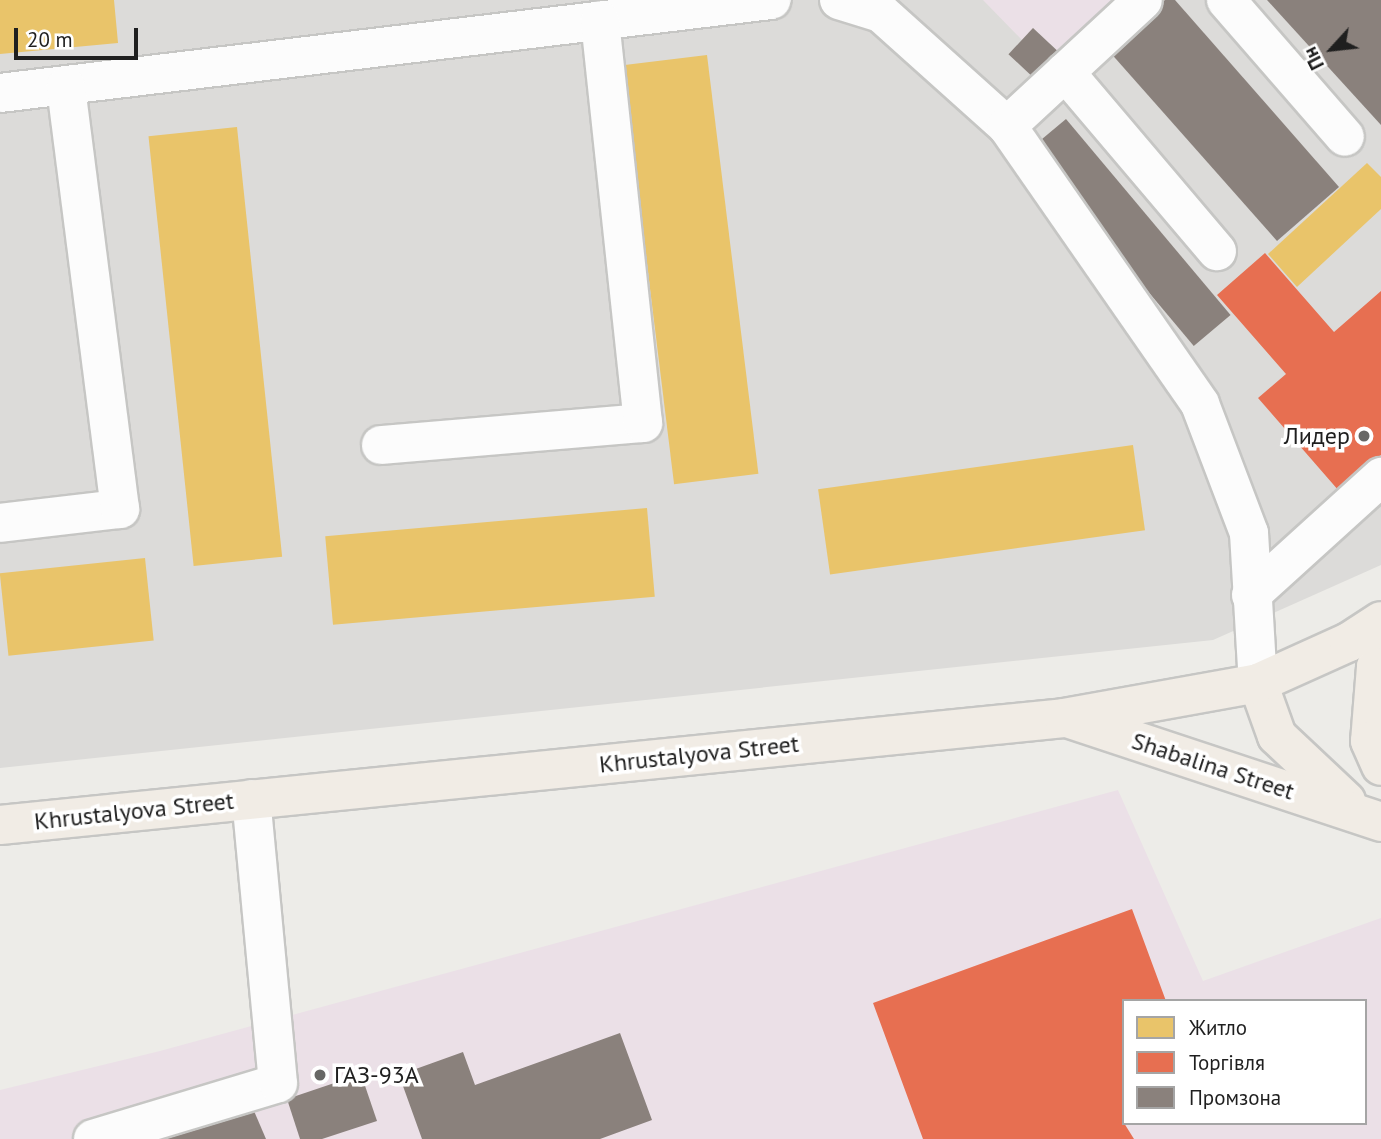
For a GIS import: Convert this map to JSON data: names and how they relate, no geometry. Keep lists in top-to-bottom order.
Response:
{
  "streets": {
    "main road": ["Khrustalyova Street", "Shabalina Street"]
  },
  "crossings": [
    ["Khrustalyova Street", "Shabalina Street"]
  ],
  "places": ["Лидер", "ГАЗ-93А"],
  "legend": ["Житло", "Торгівля", "Промзона"],
  "scale_bar": "20 m",
  "north": "bottom left"
}
